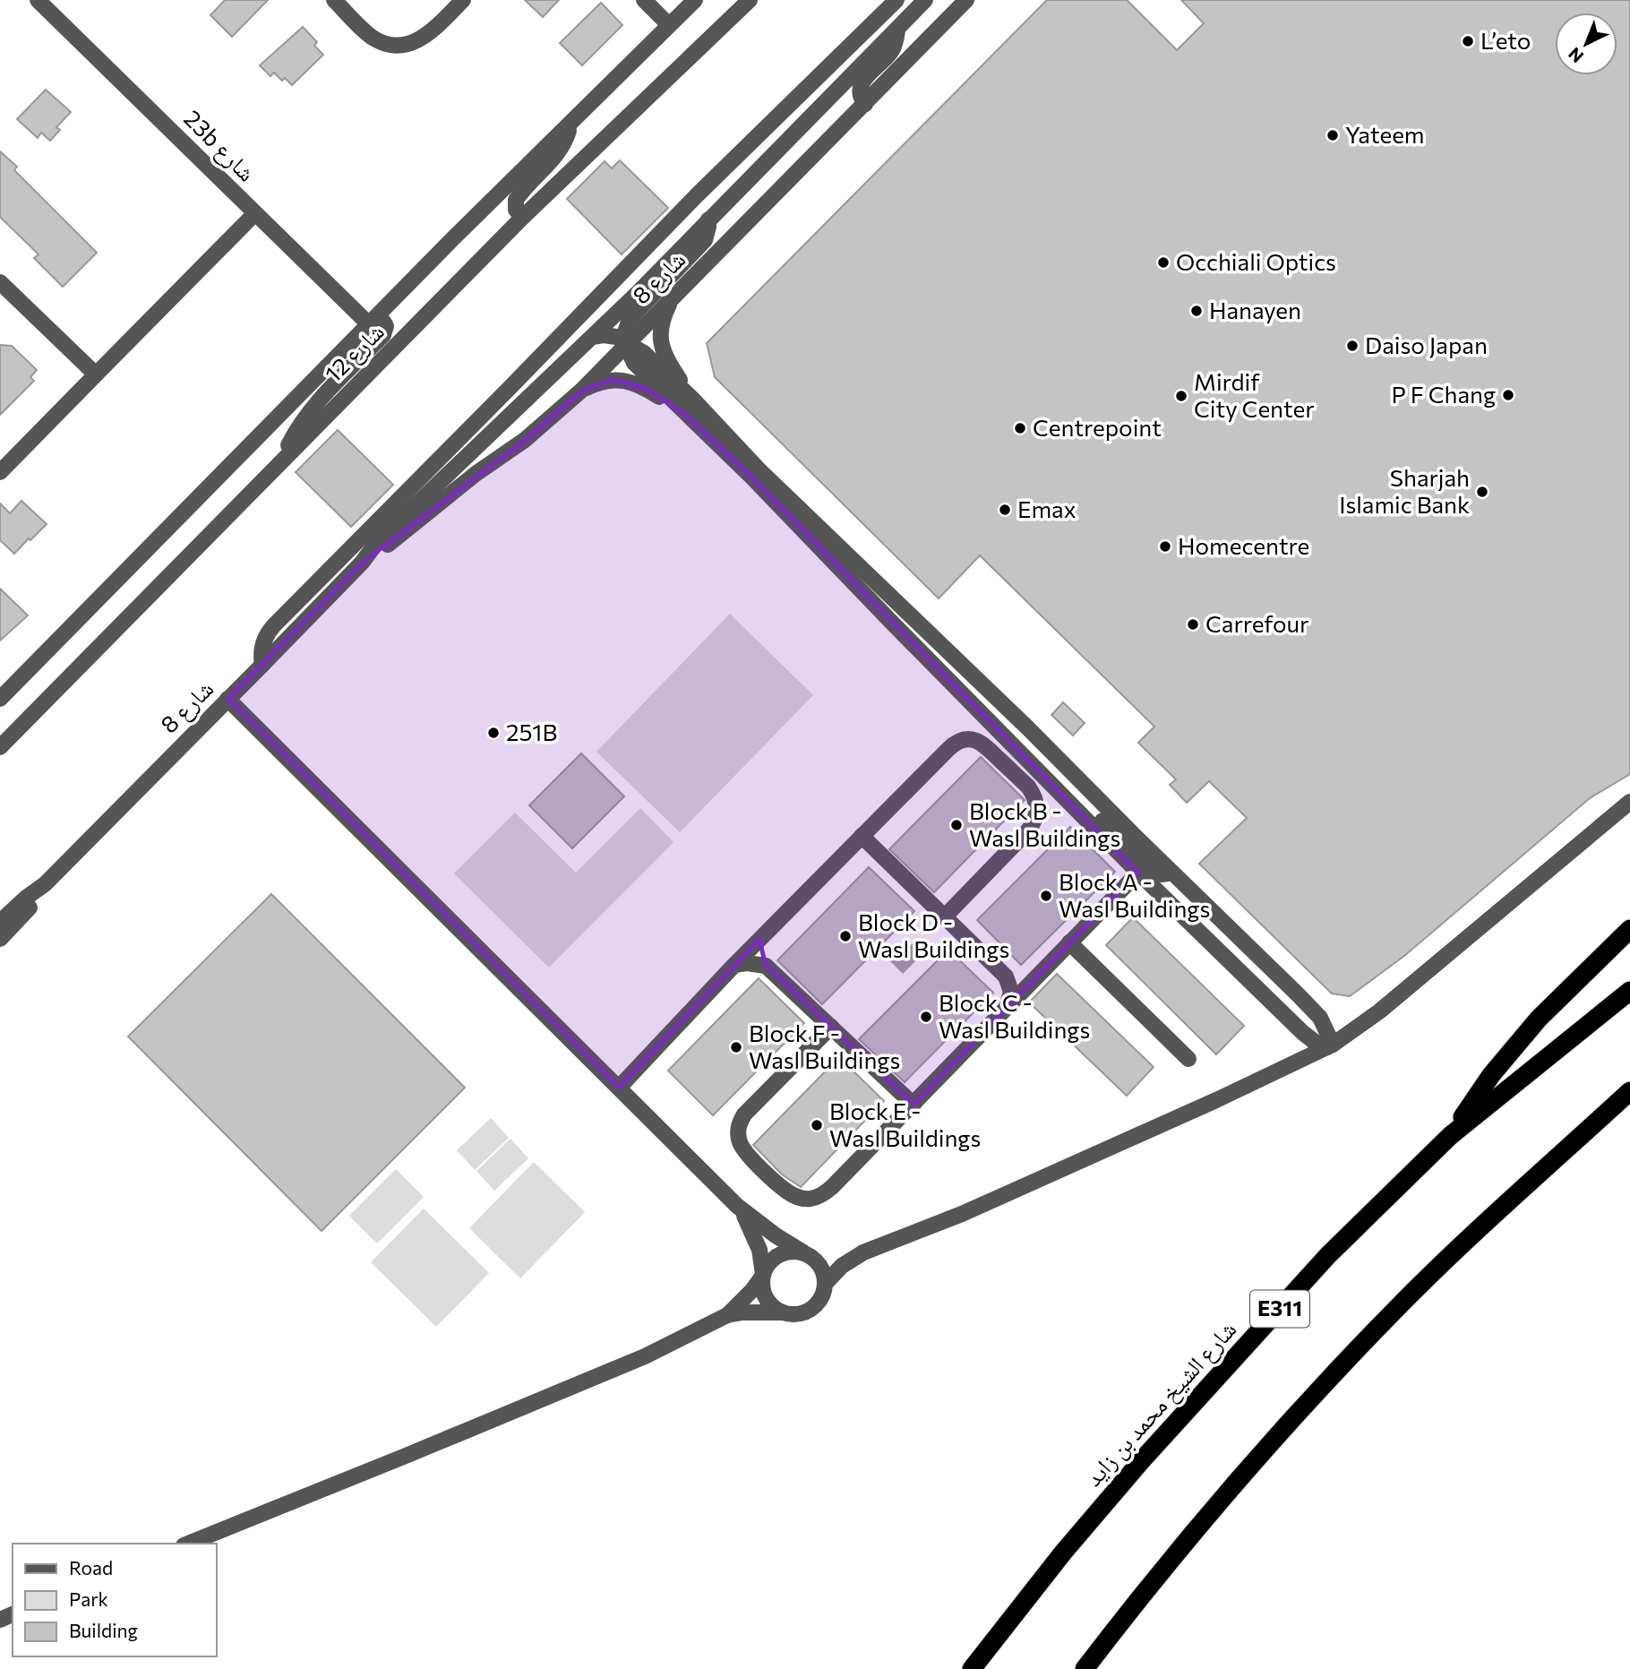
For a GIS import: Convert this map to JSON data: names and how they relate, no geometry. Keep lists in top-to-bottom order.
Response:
{
  "streets": {
    "highway": ["E311", "شارع الشيخ محمد بن زايد"],
    "street": ["23b شارع", "شارع 8", "شارع 12"]
  },
  "crossings": [
    ["23b شارع", "شارع 12"]
  ],
  "places": [
    "L’eto",
    "Yateem",
    "Occhiali Optics",
    "Hanayen",
    "Daiso Japan",
    "P F Chang",
    "Mirdif City Center",
    "Centrepoint",
    "Sharjah Islamic Bank",
    "Emax",
    "Homecentre",
    "Carrefour",
    "251B",
    "Block B - Wasl Buildings",
    "Block A - Wasl Buildings",
    "Block D - Wasl Buildings",
    "Block C - Wasl Buildings",
    "Block F - Wasl Buildings",
    "Block E - Wasl Buildings"
  ],
  "legend": ["Road", "Park", "Building"],
  "north": "bottom left"
}
